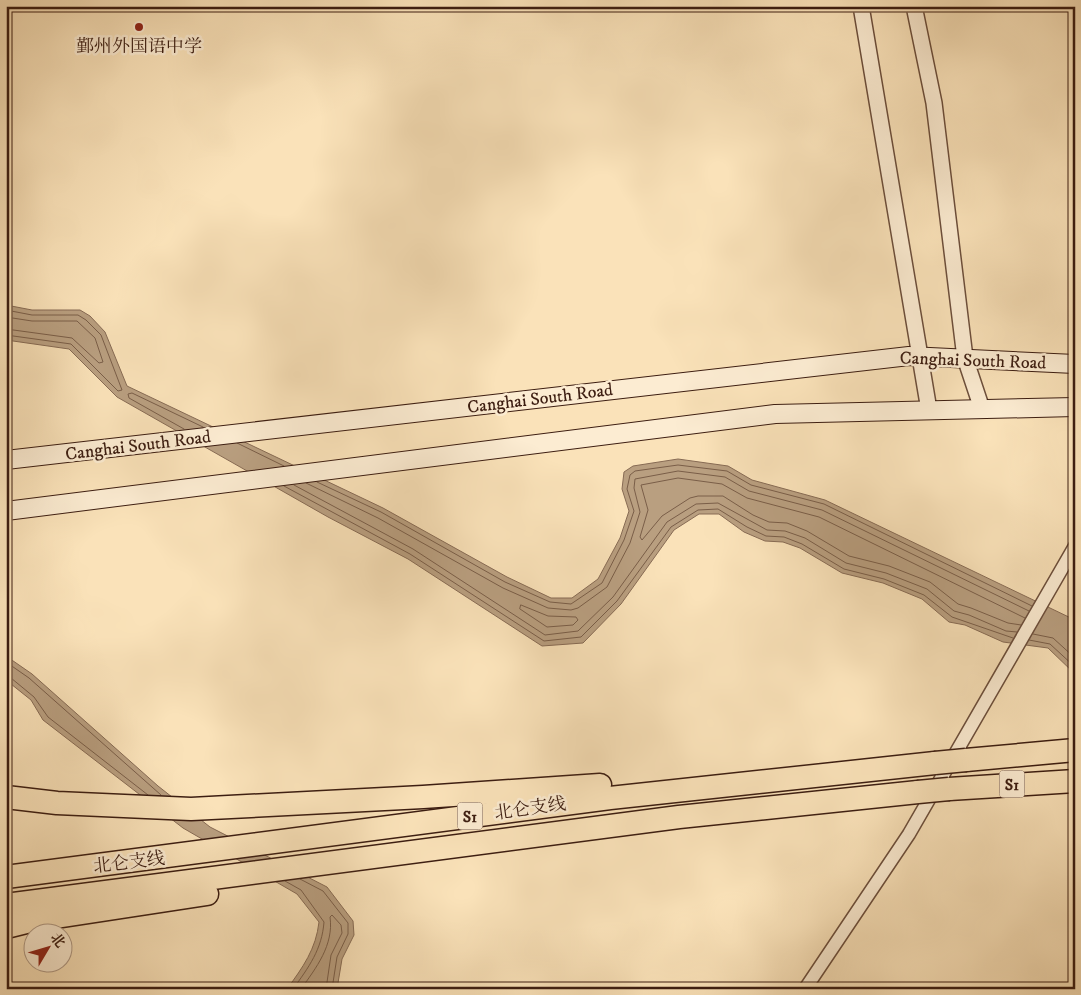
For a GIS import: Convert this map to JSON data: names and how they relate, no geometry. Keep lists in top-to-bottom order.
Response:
{
  "streets": {
    "highway": ["S1", "北仑支线"],
    "main road": ["Canghai South Road"]
  },
  "places": ["鄞州外国语中学"],
  "north": "top right"
}
